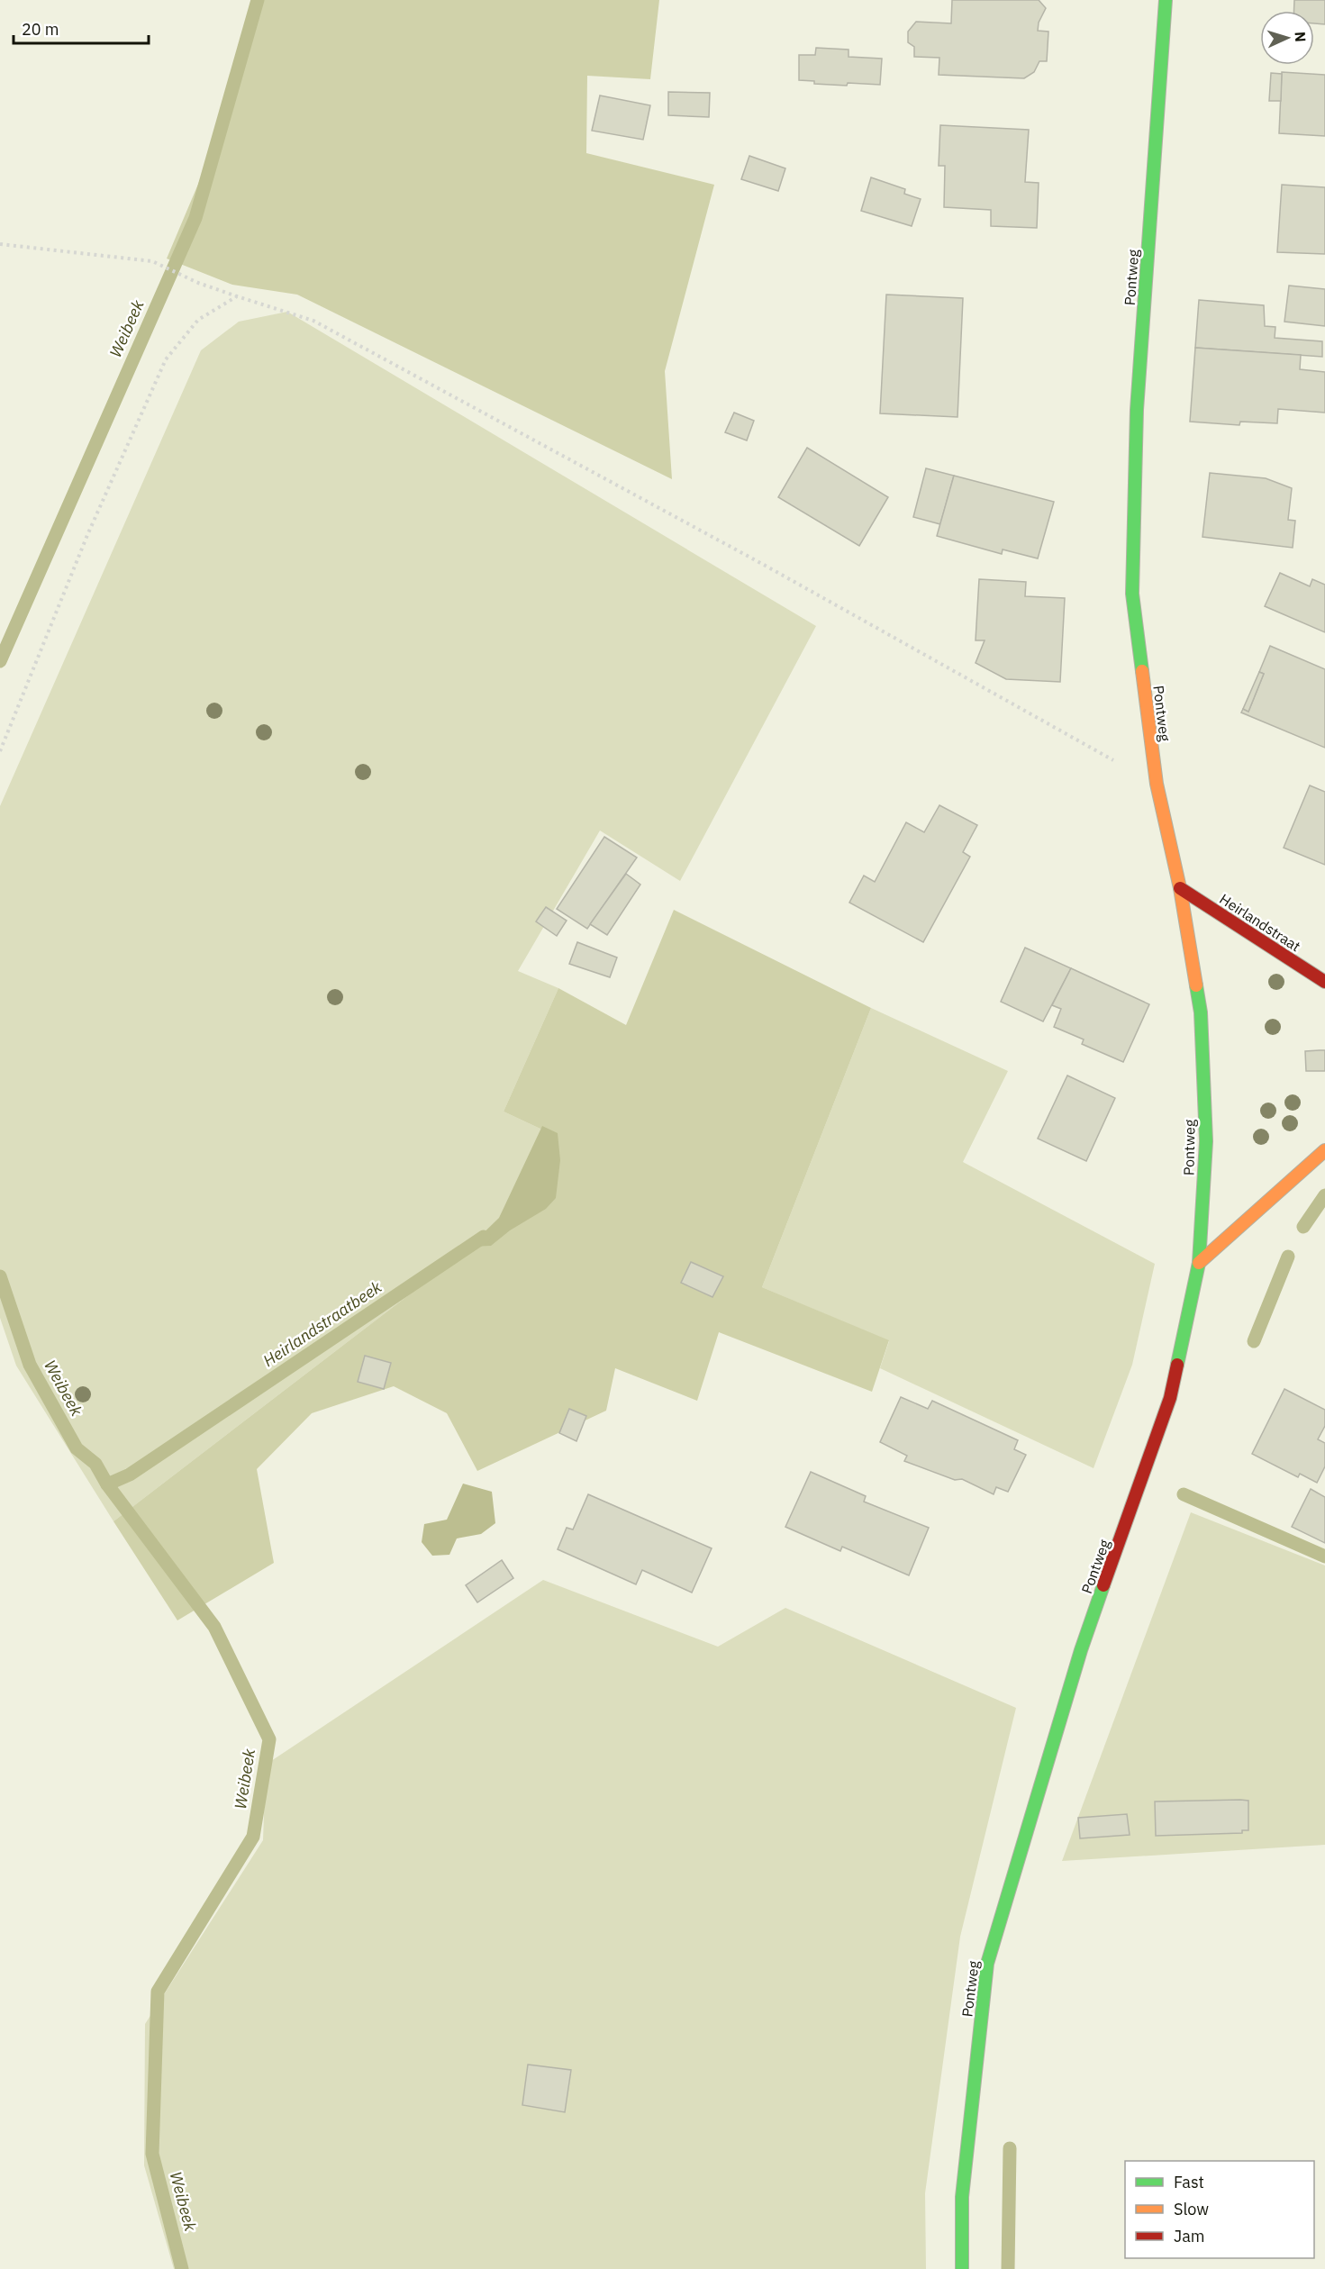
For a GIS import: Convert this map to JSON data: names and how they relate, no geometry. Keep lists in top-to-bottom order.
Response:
{
  "streets": {
    "street": ["Pontweg", "Heirlandstraat"]
  },
  "crossings": [
    ["Pontweg", "Heirlandstraat"]
  ],
  "water": ["Weibeek", "Heirlandstraatbeek"],
  "legend": ["Fast", "Slow", "Jam"],
  "scale_bar": "20 m",
  "north": "right"
}
